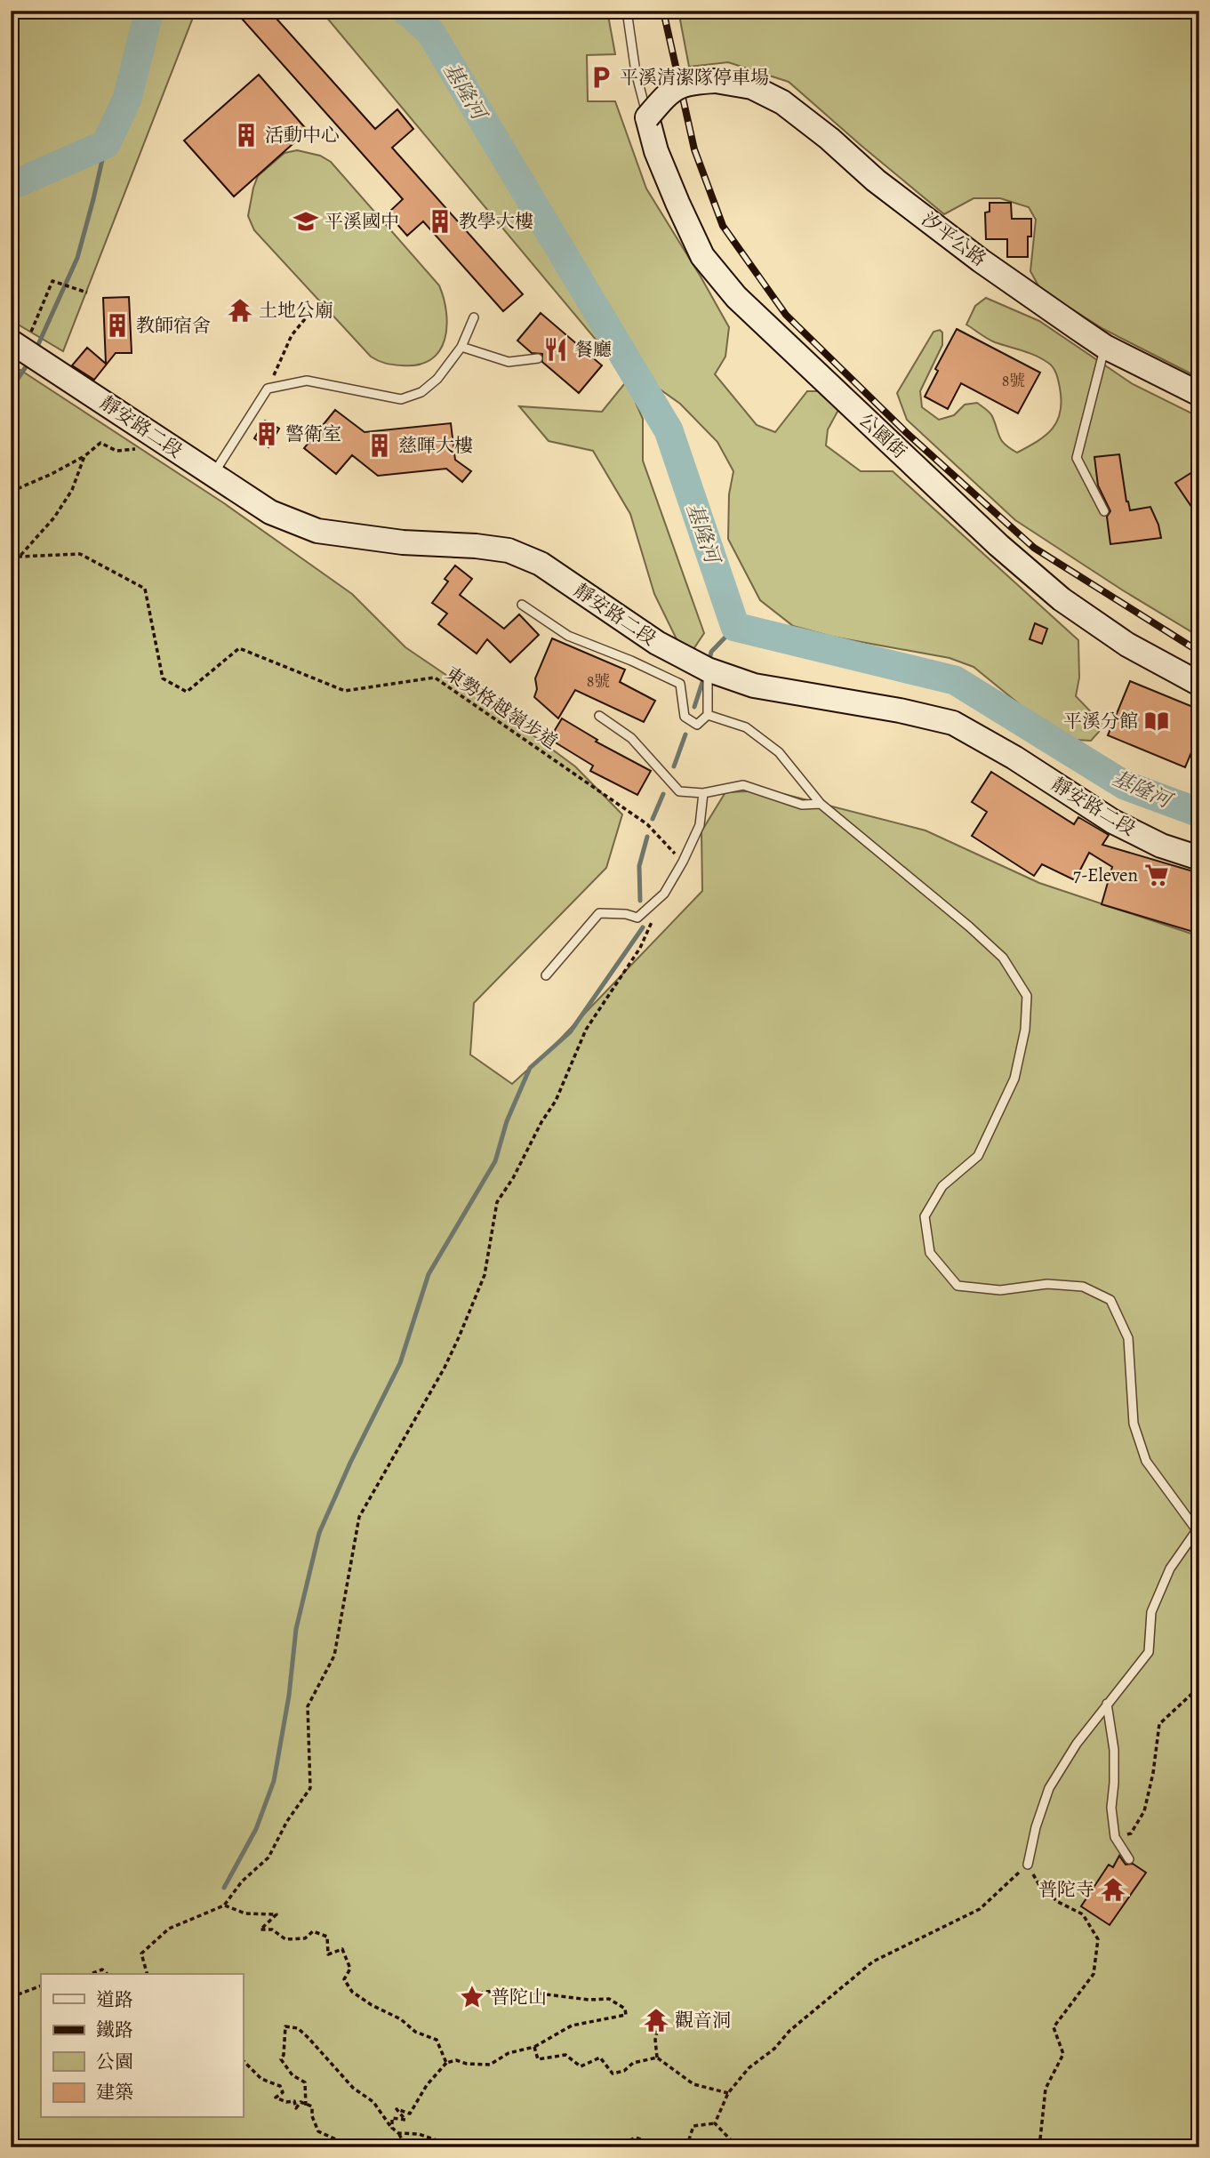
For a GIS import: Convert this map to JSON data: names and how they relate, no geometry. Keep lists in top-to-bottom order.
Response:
{
  "streets": {
    "street": ["汐平公路", "靜安路二段", "公園街"],
    "path": ["東勢格越嶺步道"]
  },
  "crossings": [
    ["汐平公路", "公園街"]
  ],
  "water": ["基隆河"],
  "places": {
    "parking": ["平溪清潔隊停車場"],
    "building": [
      "活動中心",
      "教學大樓",
      "教師宿舍",
      "警衛室",
      "慈暉大樓"
    ],
    "school or university": ["平溪國中"],
    "temple": ["土地公廟", "普陀寺", "觀音洞"],
    "restaurant": ["餐廳"],
    "library": ["平溪分館"],
    "supermarket": ["7-Eleven"],
    "place": ["普陀山"]
  },
  "house_numbers": ["8號", "8號"],
  "legend": [
    "道路",
    "鐵路",
    "公園",
    "建築"
  ]
}
